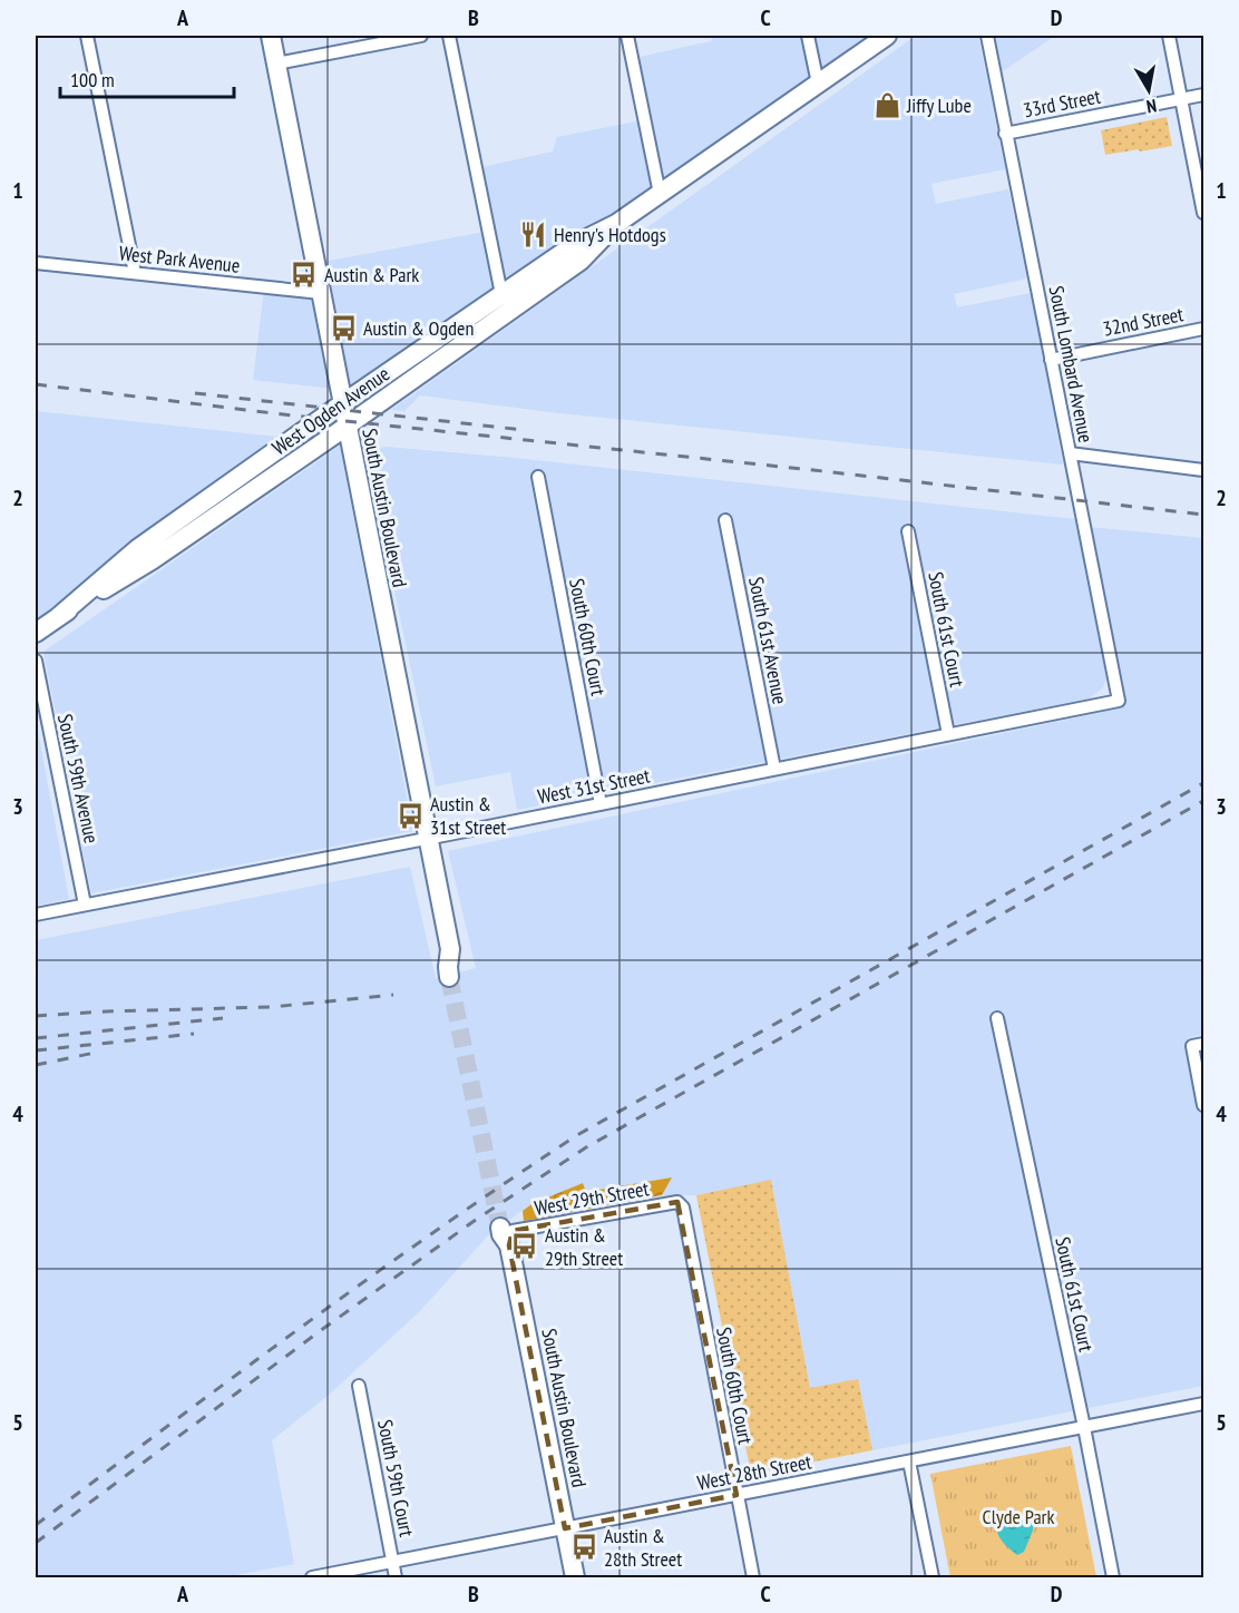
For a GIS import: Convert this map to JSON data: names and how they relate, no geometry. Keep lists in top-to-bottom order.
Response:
{
  "streets": {
    "main road": ["West Ogden Avenue", "South Austin Boulevard"],
    "street": [
      "33rd Street",
      "West Park Avenue",
      "32nd Street",
      "South Lombard Avenue",
      "South 61st Court",
      "South 60th Court",
      "South 61st Avenue",
      "South 59th Avenue",
      "West 31st Street",
      "West 29th Street",
      "West 28th Street",
      "South 59th Court"
    ]
  },
  "crossings": [
    ["33rd Street", "South Lombard Avenue"],
    ["West Park Avenue", "South Austin Boulevard"],
    ["32nd Street", "South Lombard Avenue"],
    ["South Lombard Avenue", "West 31st Street"],
    ["West Ogden Avenue", "South Austin Boulevard"],
    ["South Austin Boulevard", "West 31st Street"],
    ["South Austin Boulevard", "West 29th Street"],
    ["South Austin Boulevard", "West 28th Street"],
    ["South 61st Court", "West 31st Street"],
    ["South 61st Court", "West 28th Street"],
    ["South 60th Court", "West 31st Street"],
    ["South 60th Court", "West 29th Street"],
    ["South 60th Court", "West 28th Street"],
    ["South 61st Avenue", "West 31st Street"],
    ["South 59th Avenue", "West 31st Street"],
    ["West 28th Street", "South 59th Court"]
  ],
  "parks": ["Clyde Park"],
  "places": {
    "shop": ["Jiffy Lube"],
    "restaurant": ["Henry's Hotdogs"],
    "bus stop": [
      "Austin & Park",
      "Austin & Ogden",
      "Austin & 31st Street",
      "Austin & 29th Street",
      "Austin & 28th Street"
    ]
  },
  "scale_bar": "100 m",
  "north": "bottom",
  "grid": {
    "columns": [
      "A",
      "B",
      "C",
      "D"
    ],
    "rows": [
      "1",
      "2",
      "3",
      "4",
      "5"
    ]
  }
}
